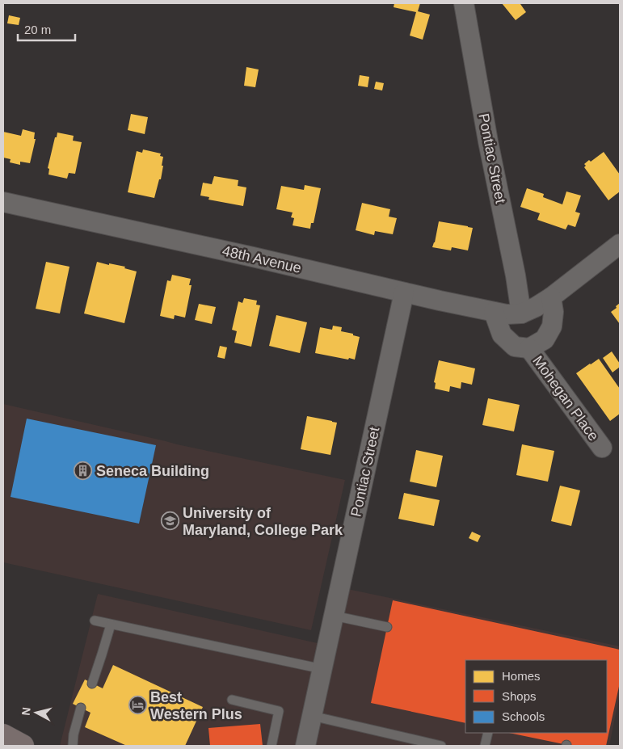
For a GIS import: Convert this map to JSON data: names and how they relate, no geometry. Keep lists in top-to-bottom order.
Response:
{
  "streets": {
    "street": ["Pontiac Street", "48th Avenue", "Mohegan Place"]
  },
  "crossings": [
    ["Pontiac Street", "48th Avenue"],
    ["48th Avenue", "Mohegan Place"]
  ],
  "places": {
    "building": ["Seneca Building"],
    "school or university": ["University of Maryland, College Park"],
    "hotel": ["Best Western Plus"]
  },
  "legend": ["Homes", "Shops", "Schools"],
  "scale_bar": "20 m",
  "north": "left"
}
